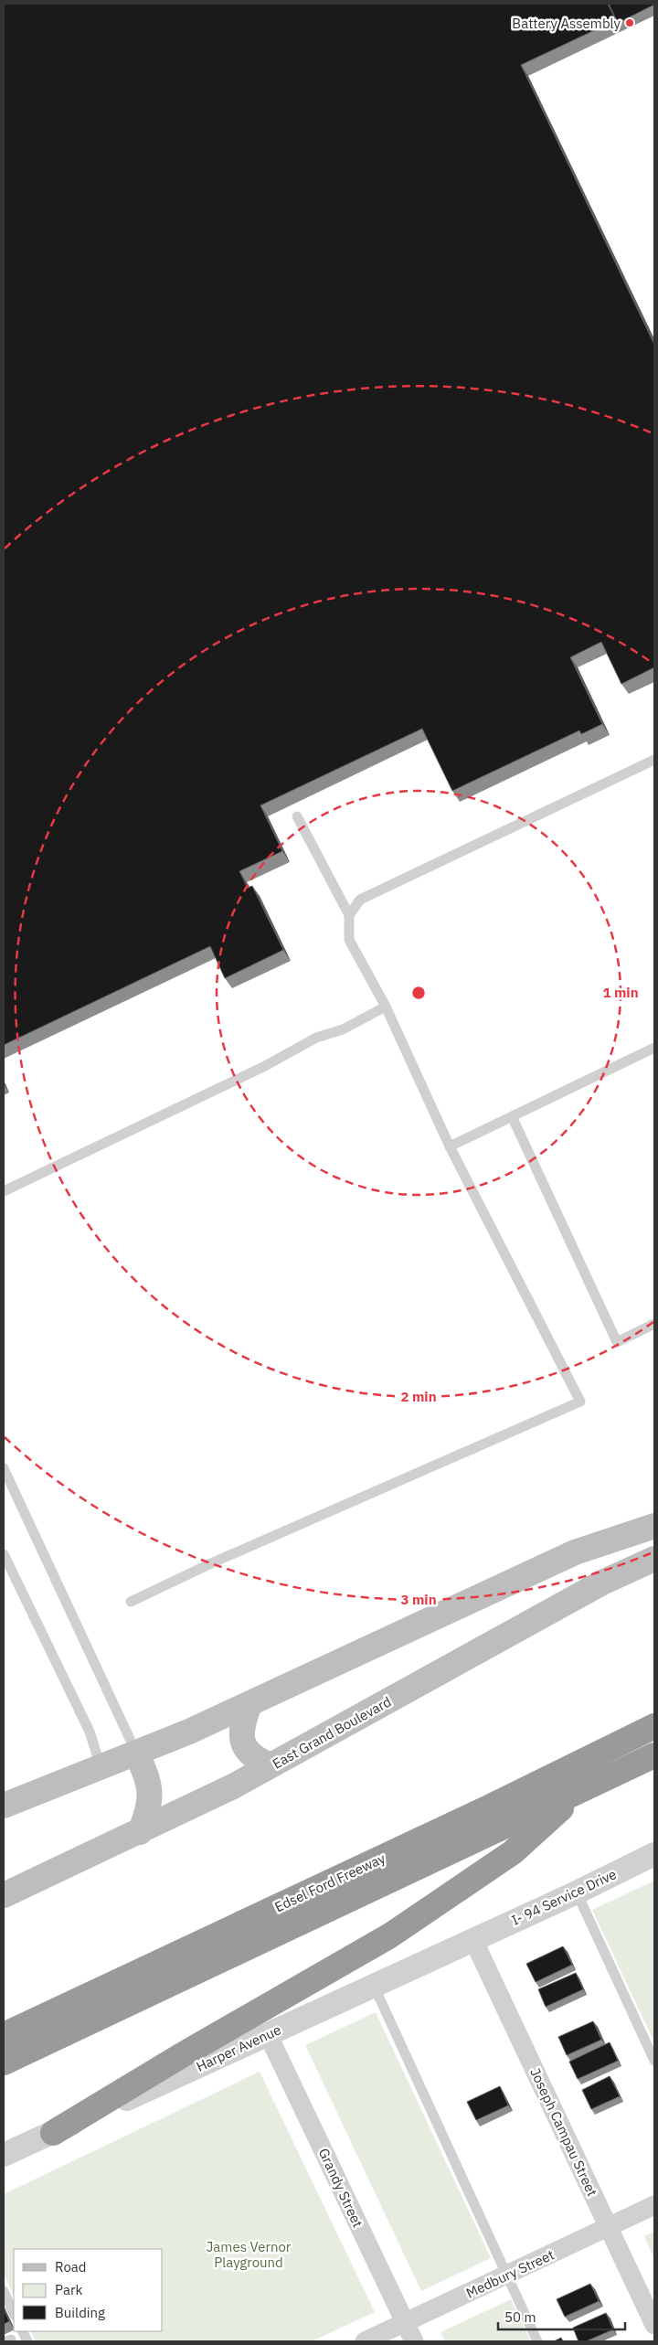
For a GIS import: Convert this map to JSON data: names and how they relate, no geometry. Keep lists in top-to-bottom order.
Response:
{
  "streets": {
    "highway": ["Edsel Ford Freeway"],
    "main road": ["East Grand Boulevard"],
    "street": [
      "I- 94 Service Drive",
      "Harper Avenue",
      "Joseph Campau Street",
      "Grandy Street",
      "Medbury Street"
    ]
  },
  "crossings": [
    ["I- 94 Service Drive", "Harper Avenue"],
    ["I- 94 Service Drive", "Joseph Campau Street"],
    ["Harper Avenue", "Joseph Campau Street"],
    ["Harper Avenue", "Grandy Street"],
    ["Joseph Campau Street", "Medbury Street"],
    ["Grandy Street", "Medbury Street"]
  ],
  "parks": ["James Vernor Playground"],
  "places": ["Battery Assembly"],
  "legend": ["Road", "Park", "Building"],
  "scale_bar": "50 m",
  "rings": ["1 min", "2 min", "3 min"]
}
